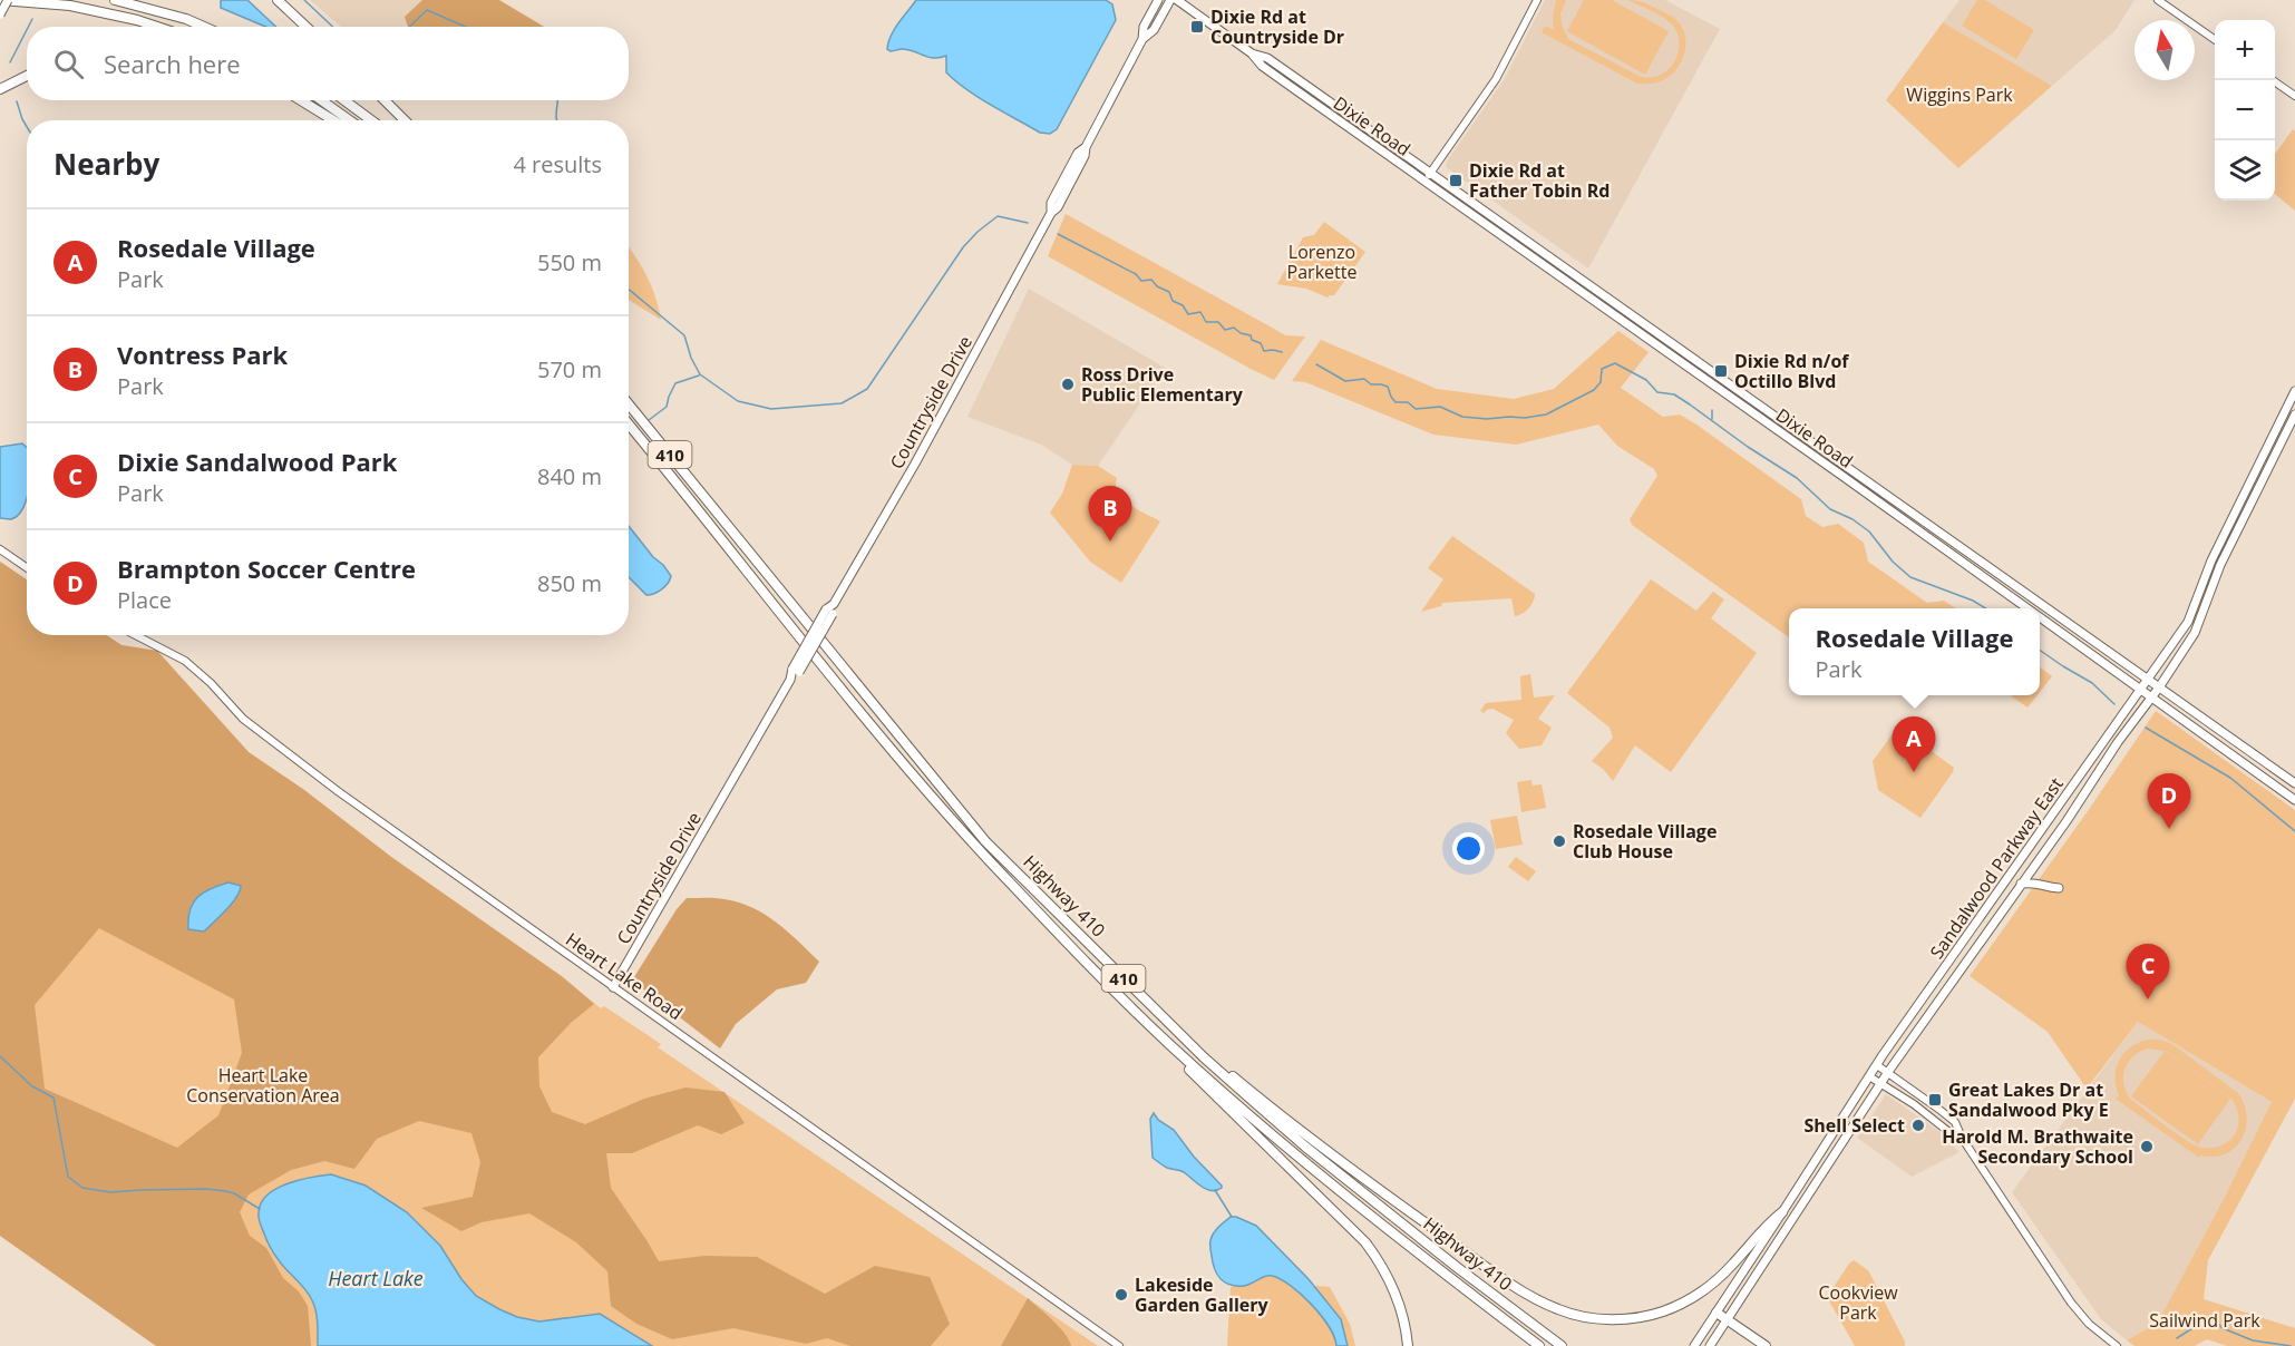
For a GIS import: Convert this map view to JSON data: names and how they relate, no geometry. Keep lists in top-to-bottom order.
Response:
{
  "streets": {
    "highway": ["410", "Highway 410"],
    "main road": ["Dixie Road", "Countryside Drive", "Sandalwood Parkway East"],
    "street": ["Heart Lake Road"]
  },
  "crossings": [
    ["Dixie Road", "Sandalwood Parkway East"],
    ["Countryside Drive", "Heart Lake Road"]
  ],
  "water": ["Heart Lake"],
  "parks": [
    "Wiggins Park",
    "Lorenzo Parkette",
    "Heart Lake Conservation Area",
    "Cookview Park",
    "Sailwind Park"
  ],
  "places": {
    "transit": [
      "Dixie Rd at Countryside Dr",
      "Dixie Rd at Father Tobin Rd",
      "Dixie Rd n/of Octillo Blvd",
      "Great Lakes Dr at Sandalwood Pky E"
    ],
    "other": [
      "Ross Drive Public Elementary",
      "Rosedale Village Club House",
      "Shell Select",
      "Harold M. Brathwaite Secondary School",
      "Lakeside Garden Gallery"
    ]
  },
  "north": "top",
  "page": {
    "map_buttons": ["+", "−"],
    "search": "Search here",
    "heading": ["Nearby", "4 results"],
    "list": [
      {
        "mark": "A",
        "name": "Rosedale Village",
        "note": "Park",
        "value": "550 m"
      },
      {
        "mark": "B",
        "name": "Vontress Park",
        "note": "Park",
        "value": "570 m"
      },
      {
        "mark": "C",
        "name": "Dixie Sandalwood Park",
        "note": "Park",
        "value": "840 m"
      },
      {
        "mark": "D",
        "name": "Brampton Soccer Centre",
        "note": "Place",
        "value": "850 m"
      }
    ],
    "pins": [
      "B",
      "A",
      "D",
      "C"
    ],
    "popup": ["Rosedale Village", "Park"]
  }
}
